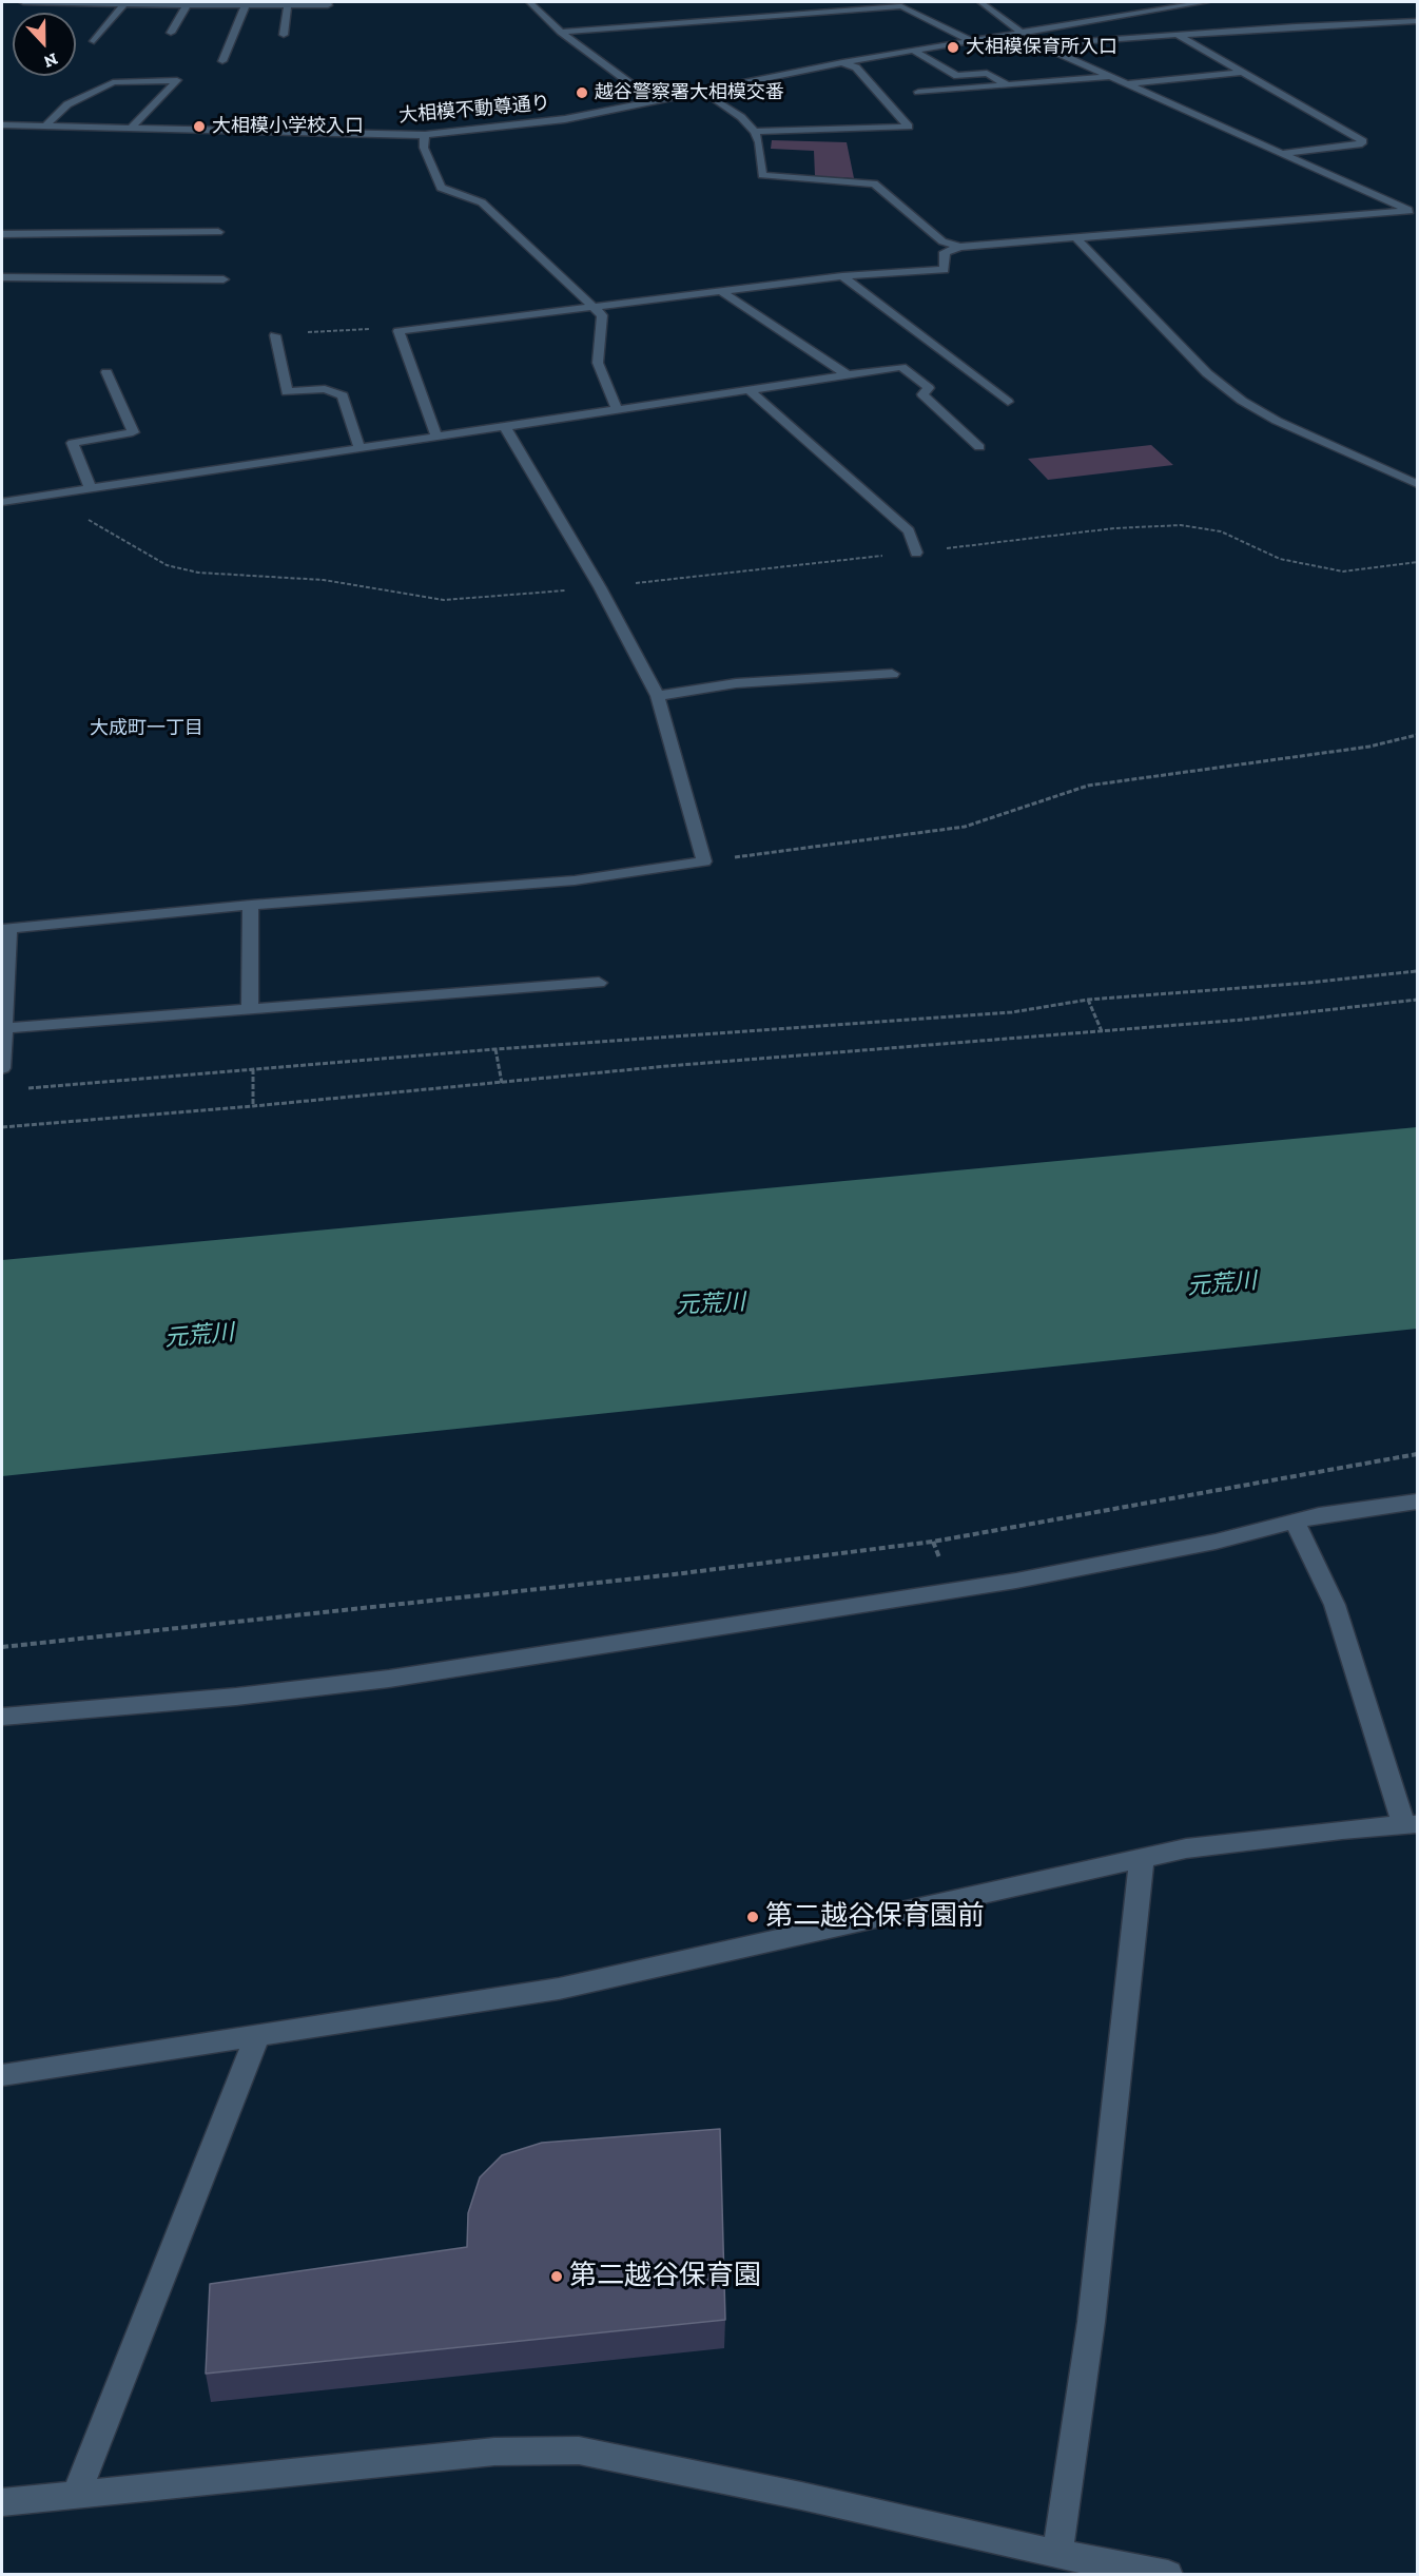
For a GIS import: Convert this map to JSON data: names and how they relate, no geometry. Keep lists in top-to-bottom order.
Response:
{
  "streets": {
    "street": ["大相模不動尊通り"]
  },
  "districts": ["大成町一丁目"],
  "water": ["元荒川"],
  "places": [
    "大相模保育所入口",
    "越谷警察署大相模交番",
    "大相模小学校入口",
    "第二越谷保育園前",
    "第二越谷保育園"
  ],
  "north": "bottom"
}
